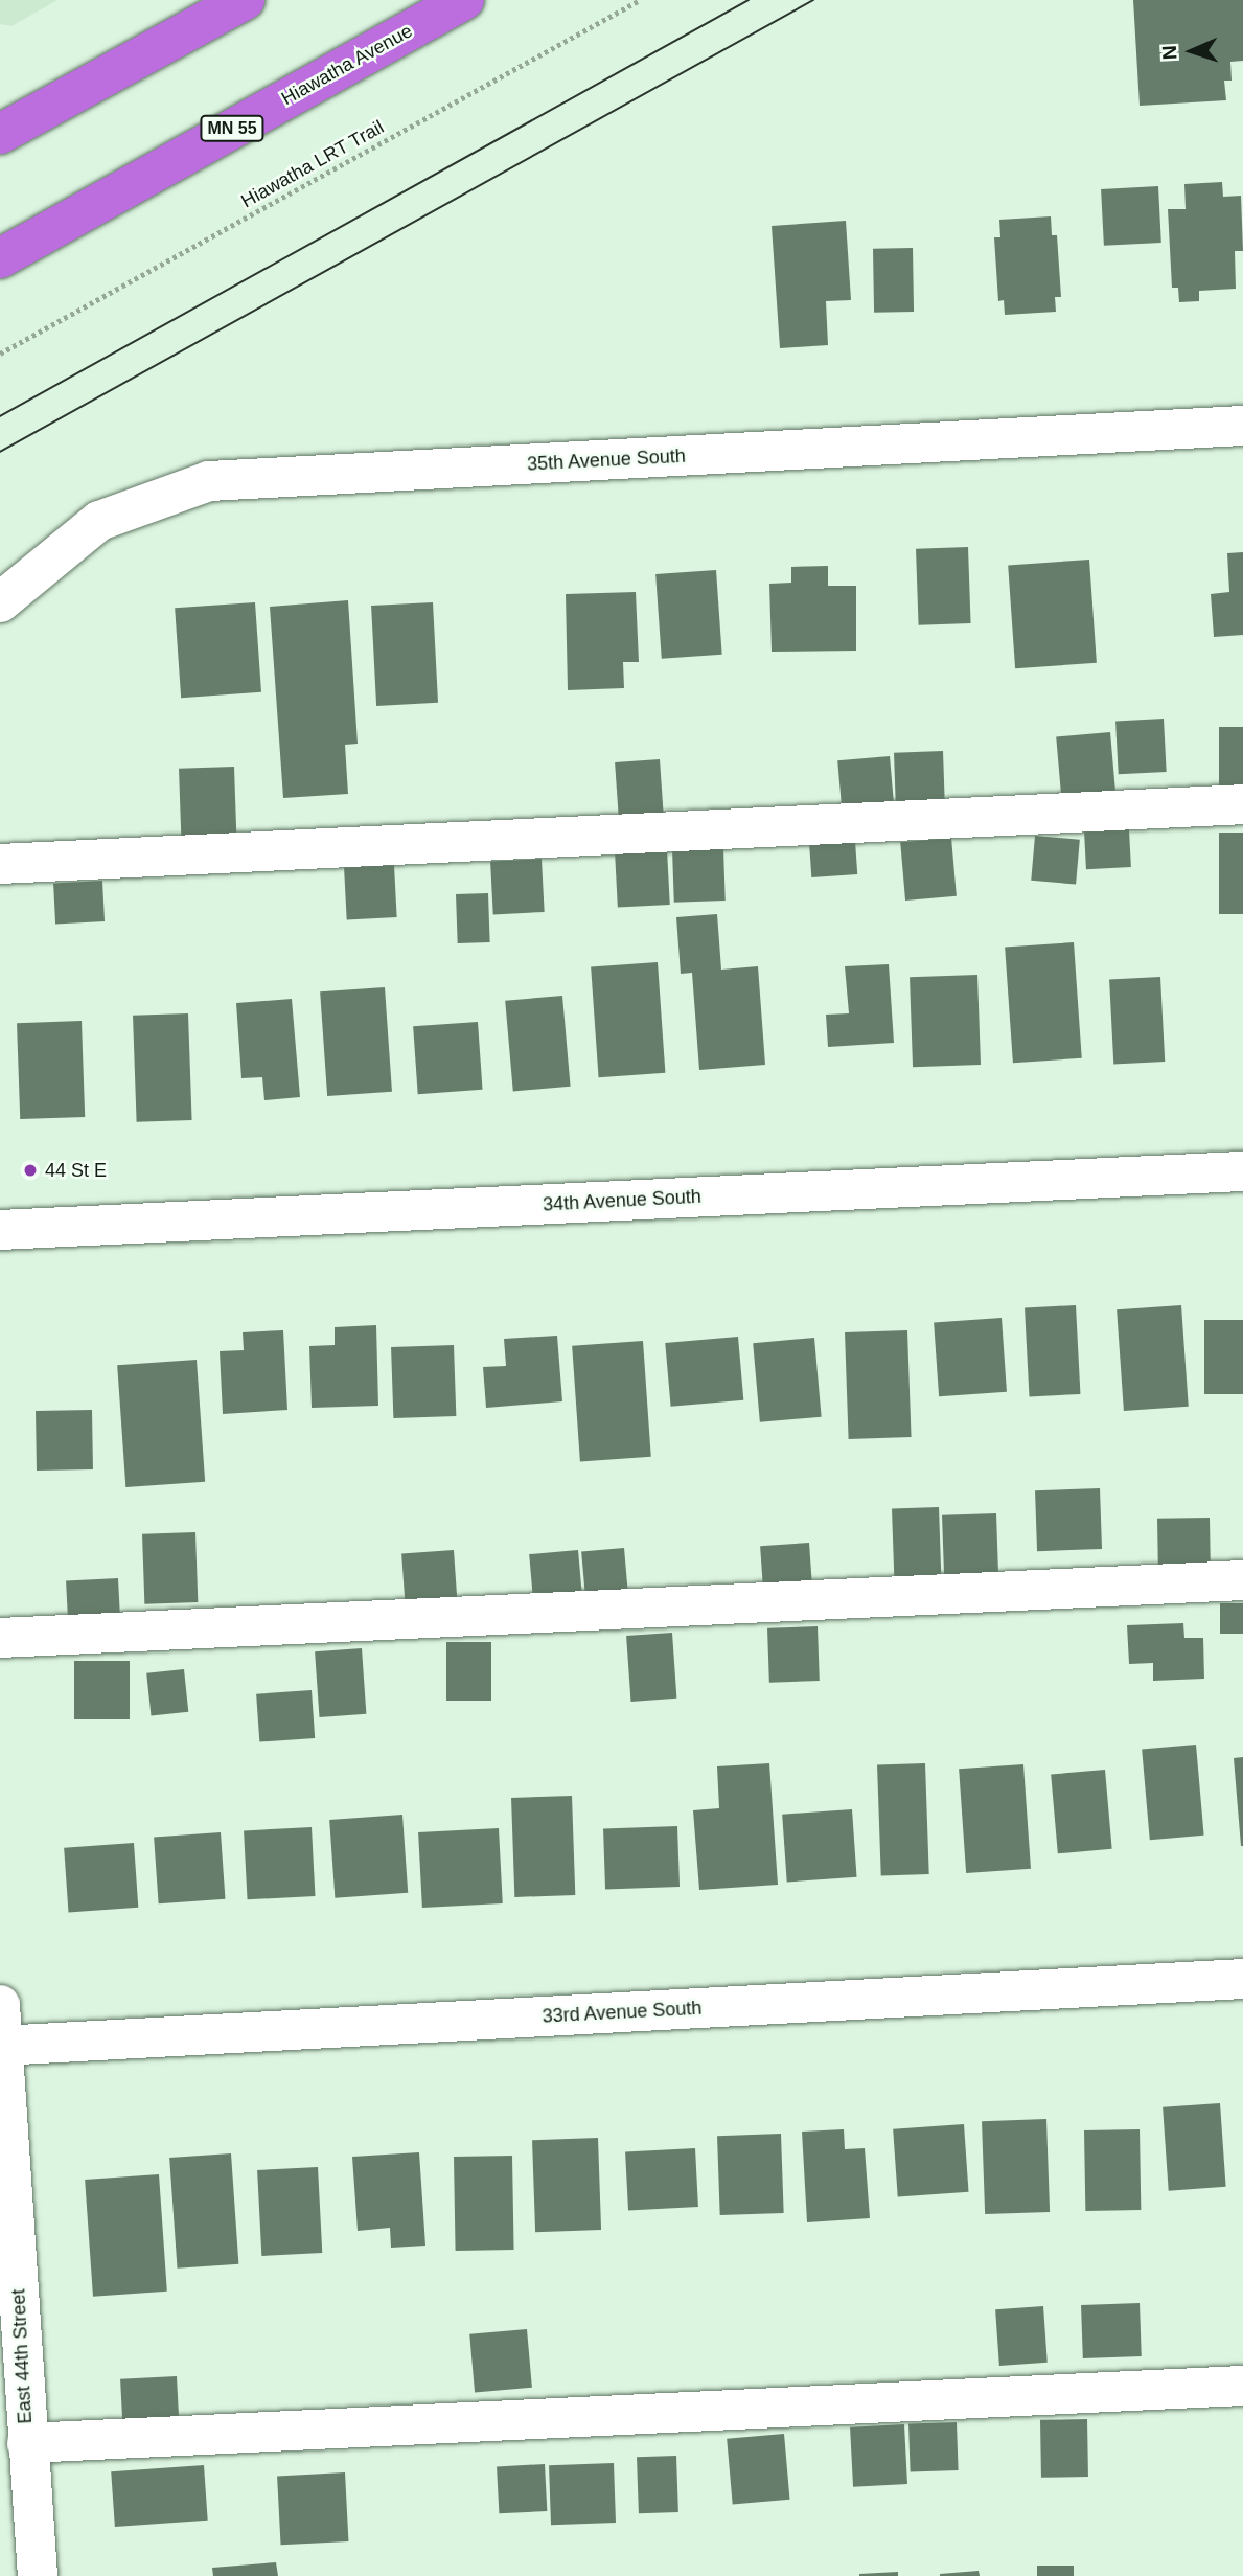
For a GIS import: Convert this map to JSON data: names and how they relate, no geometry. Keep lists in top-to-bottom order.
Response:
{
  "streets": {
    "highway": ["Hiawatha Avenue", "MN 55"],
    "street": [
      "35th Avenue South",
      "34th Avenue South",
      "33rd Avenue South",
      "East 44th Street"
    ],
    "path": ["Hiawatha LRT Trail"]
  },
  "crossings": [
    ["33rd Avenue South", "East 44th Street"]
  ],
  "places": ["44 St E"],
  "north": "left"
}
